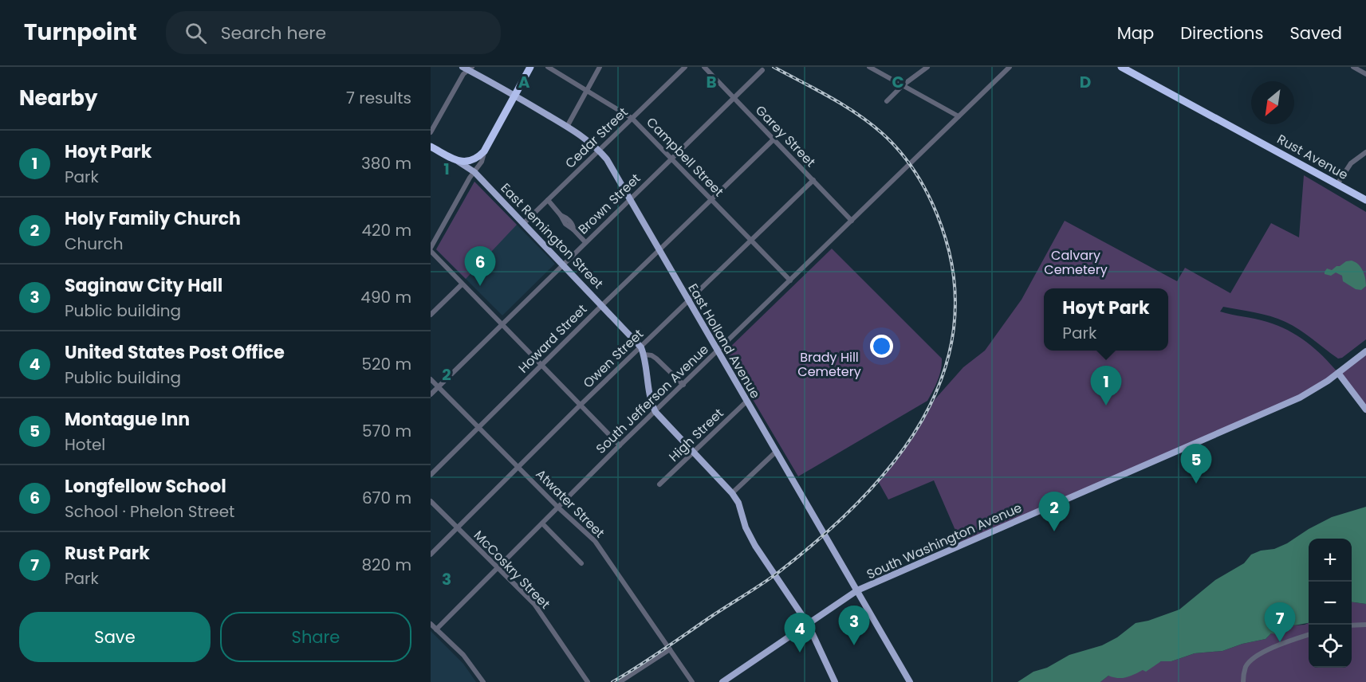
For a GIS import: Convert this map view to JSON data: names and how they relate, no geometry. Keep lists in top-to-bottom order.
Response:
{
  "streets": {
    "highway": ["Rust Avenue", "East Remington Street"],
    "main road": ["East Holland Avenue", "South Washington Avenue"],
    "street": [
      "Garey Street",
      "Cedar Street",
      "Campbell Street",
      "Brown Street",
      "Howard Street",
      "Owen Street",
      "South Jefferson Avenue",
      "High Street",
      "Atwater Street",
      "McCoskry Street"
    ]
  },
  "crossings": [
    ["Garey Street", "Brown Street"],
    ["Garey Street", "Howard Street"],
    ["Garey Street", "Owen Street"],
    ["Garey Street", "South Jefferson Avenue"],
    ["Cedar Street", "Campbell Street"],
    ["Cedar Street", "East Remington Street"],
    ["Cedar Street", "East Holland Avenue"],
    ["Campbell Street", "Brown Street"],
    ["Campbell Street", "Howard Street"],
    ["Campbell Street", "Owen Street"],
    ["Campbell Street", "South Jefferson Avenue"],
    ["Brown Street", "East Remington Street"],
    ["Brown Street", "East Holland Avenue"],
    ["Brown Street", "Atwater Street"],
    ["East Remington Street", "Howard Street"],
    ["East Remington Street", "Owen Street"],
    ["East Remington Street", "South Jefferson Avenue"],
    ["East Remington Street", "High Street"],
    ["East Remington Street", "South Washington Avenue"],
    ["Howard Street", "East Holland Avenue"],
    ["Howard Street", "Atwater Street"],
    ["East Holland Avenue", "Owen Street"],
    ["East Holland Avenue", "South Jefferson Avenue"],
    ["East Holland Avenue", "High Street"],
    ["East Holland Avenue", "South Washington Avenue"],
    ["Owen Street", "Atwater Street"],
    ["Owen Street", "McCoskry Street"],
    ["South Jefferson Avenue", "Atwater Street"],
    ["South Jefferson Avenue", "McCoskry Street"]
  ],
  "parks": ["Calvary Cemetery", "Brady Hill Cemetery"],
  "north": "bottom left",
  "page": {
    "header": "Turnpoint",
    "search": "Search here",
    "nav": ["Map", "Directions", "Saved"],
    "heading": ["Nearby", "7 results"],
    "list": [
      {
        "mark": "1",
        "name": "Hoyt Park",
        "note": "Park",
        "value": "380 m"
      },
      {
        "mark": "2",
        "name": "Holy Family Church",
        "note": "Church",
        "value": "420 m"
      },
      {
        "mark": "3",
        "name": "Saginaw City Hall",
        "note": "Public building",
        "value": "490 m"
      },
      {
        "mark": "4",
        "name": "United States Post Office",
        "note": "Public building",
        "value": "520 m"
      },
      {
        "mark": "5",
        "name": "Montague Inn",
        "note": "Hotel",
        "value": "570 m"
      },
      {
        "mark": "6",
        "name": "Longfellow School",
        "note": "School · Phelon Street",
        "value": "670 m"
      },
      {
        "mark": "7",
        "name": "Rust Park",
        "note": "Park",
        "value": "820 m"
      }
    ],
    "pins": [
      "6",
      "1",
      "5",
      "2",
      "7",
      "3",
      "4"
    ],
    "popup": ["Hoyt Park", "Park"],
    "map_buttons": ["+", "−"],
    "buttons": ["Save", "Share"]
  },
  "grid": {
    "columns": [
      "A",
      "B",
      "C",
      "D"
    ],
    "rows": ["1", "2", "3"]
  }
}
